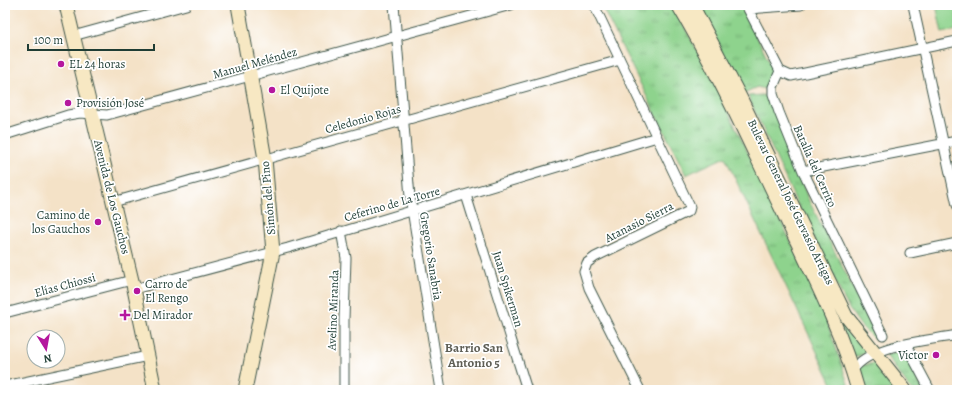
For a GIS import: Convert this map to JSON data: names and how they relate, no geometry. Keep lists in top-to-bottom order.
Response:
{
  "streets": {
    "main road": ["Avenida de Los Gauchos", "Simón del Pino", "Bulevar General José Gervasio Artigas"],
    "street": [
      "Manuel Meléndez",
      "Celedonio Rojas",
      "Batalla del Cerrito",
      "Ceferino de La Torre",
      "Atanasio Sierra",
      "Gregorio Sanabria",
      "Elías Chiossi",
      "Juan Spikerman",
      "Avelino Miranda"
    ]
  },
  "crossings": [
    ["Manuel Meléndez", "Avenida de Los Gauchos"],
    ["Manuel Meléndez", "Simón del Pino"],
    ["Manuel Meléndez", "Gregorio Sanabria"],
    ["Celedonio Rojas", "Avenida de Los Gauchos"],
    ["Celedonio Rojas", "Simón del Pino"],
    ["Celedonio Rojas", "Atanasio Sierra"],
    ["Celedonio Rojas", "Gregorio Sanabria"],
    ["Avenida de Los Gauchos", "Ceferino de La Torre"],
    ["Avenida de Los Gauchos", "Elías Chiossi"],
    ["Simón del Pino", "Ceferino de La Torre"],
    ["Ceferino de La Torre", "Atanasio Sierra"],
    ["Ceferino de La Torre", "Gregorio Sanabria"],
    ["Ceferino de La Torre", "Elías Chiossi"],
    ["Ceferino de La Torre", "Juan Spikerman"],
    ["Ceferino de La Torre", "Avelino Miranda"]
  ],
  "districts": ["Barrio San Antonio 5"],
  "places": {
    "other": [
      "EL 24 horas",
      "El Quijote",
      "Provisión José",
      "Camino de los Gauchos",
      "Carro de El Rengo",
      "Victor"
    ],
    "health": ["Del Mirador"]
  },
  "scale_bar": "100 m",
  "north": "bottom"
}
